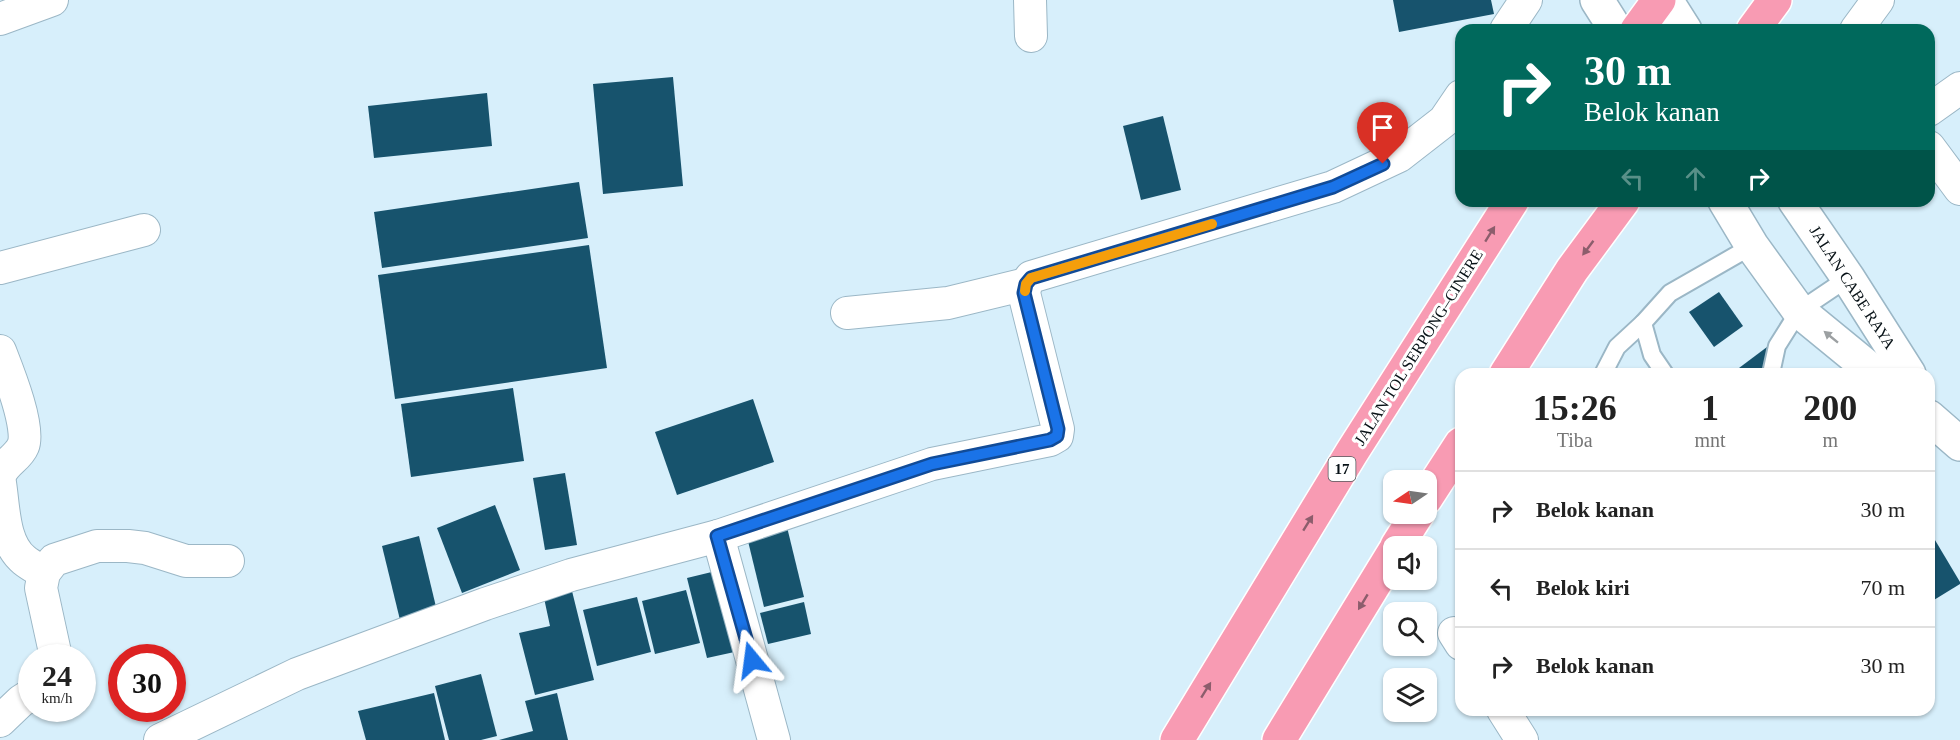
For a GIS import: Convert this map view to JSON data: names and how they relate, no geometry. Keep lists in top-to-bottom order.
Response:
{
  "streets": {
    "highway": ["JALAN TOL SERPONG–CINERE", "17"],
    "main road": ["JALAN CABE RAYA"]
  },
  "north": "left",
  "page": {
    "turn": ["30 m", "Belok kanan"],
    "eta": [
      "15:26",
      "Tiba",
      "1",
      "mnt",
      "200",
      "m"
    ],
    "list": [
      {
        "name": "Belok kanan",
        "value": "30 m"
      },
      {
        "name": "Belok kiri",
        "value": "70 m"
      },
      {
        "name": "Belok kanan",
        "value": "30 m"
      }
    ],
    "speed": "24 km/h",
    "limit": "30"
  }
}
